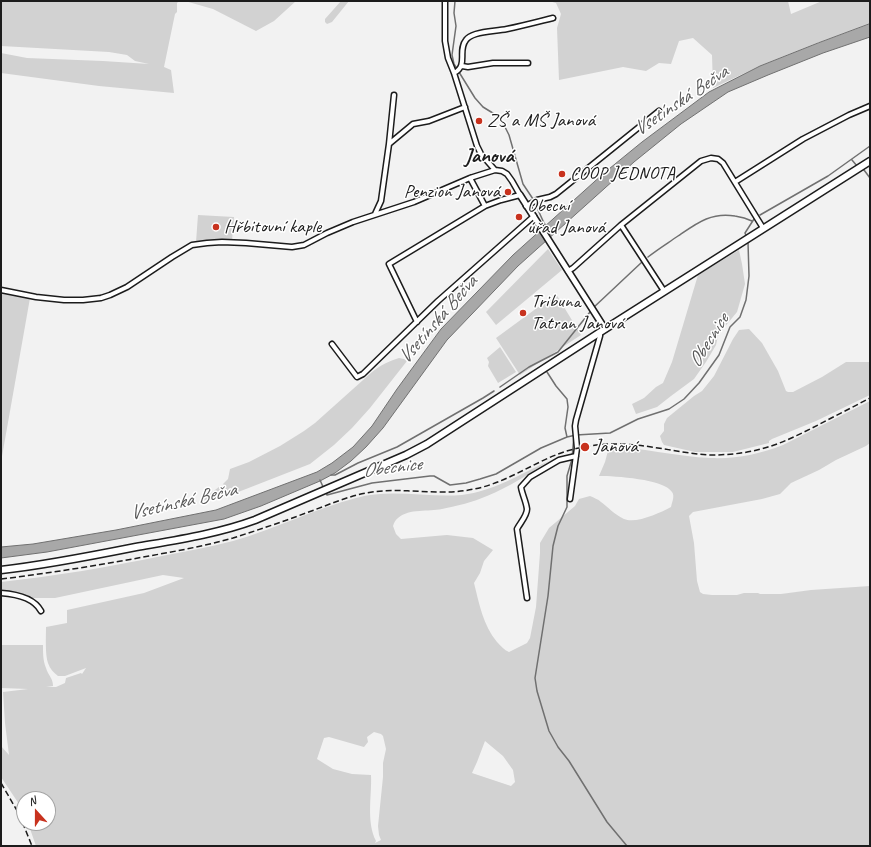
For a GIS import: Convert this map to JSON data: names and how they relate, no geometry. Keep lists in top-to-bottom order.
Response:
{
  "districts": ["Janová"],
  "water": ["Vsetínská Bečva", "Obecnice"],
  "places": [
    "ZŠ a MŠ Janová",
    "COOP JEDNOTA",
    "Penzion Janová",
    "Obecní úřad Janová",
    "Hřbitovní kaple",
    "Tribuna Tatran Janová",
    "Janová"
  ],
  "north": "top"
}
